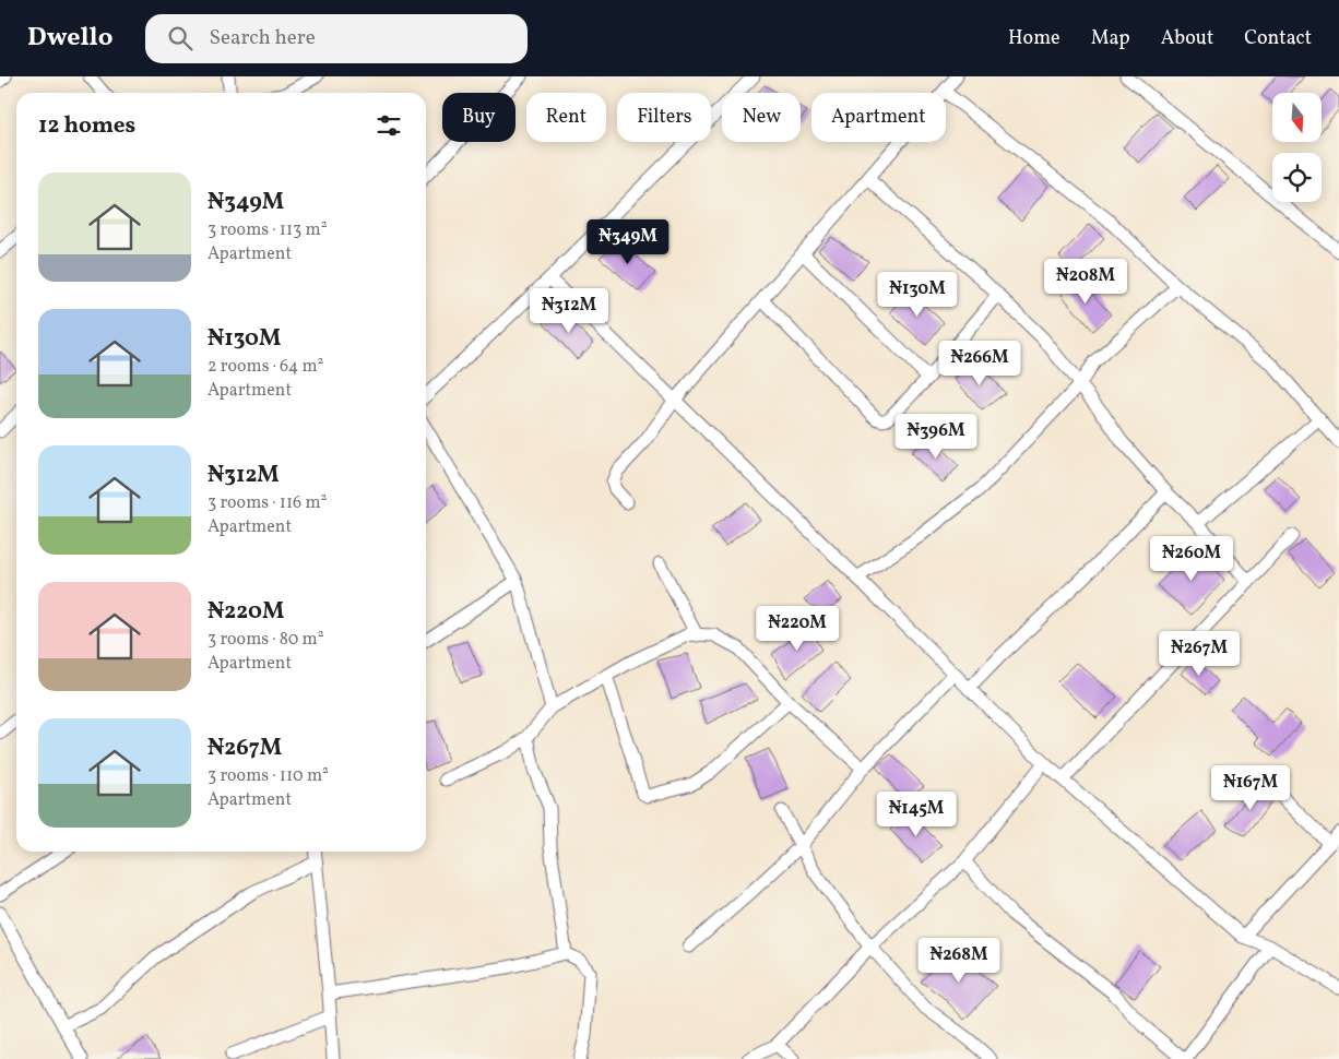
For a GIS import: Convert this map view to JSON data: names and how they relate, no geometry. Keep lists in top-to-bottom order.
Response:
{
  "north": "bottom",
  "page": {
    "header": "Dwello",
    "search": "Search here",
    "nav": [
      "Home",
      "Map",
      "About",
      "Contact"
    ],
    "chip": [
      "Buy",
      "Rent",
      "Filters",
      "New",
      "Apartment"
    ],
    "heading": "12 homes",
    "list": [
      {
        "name": "₦349M",
        "note": "3 rooms · 113 m² · Apartment"
      },
      {
        "name": "₦130M",
        "note": "2 rooms · 64 m² · Apartment"
      },
      {
        "name": "₦312M",
        "note": "3 rooms · 116 m² · Apartment"
      },
      {
        "name": "₦220M",
        "note": "3 rooms · 80 m² · Apartment"
      },
      {
        "name": "₦267M",
        "note": "3 rooms · 110 m² · Apartment"
      }
    ],
    "price": [
      "₦349M",
      "₦208M",
      "₦130M",
      "₦312M",
      "₦266M",
      "₦396M",
      "₦260M",
      "₦220M",
      "₦267M",
      "₦167M",
      "₦145M",
      "₦268M"
    ]
  }
}
